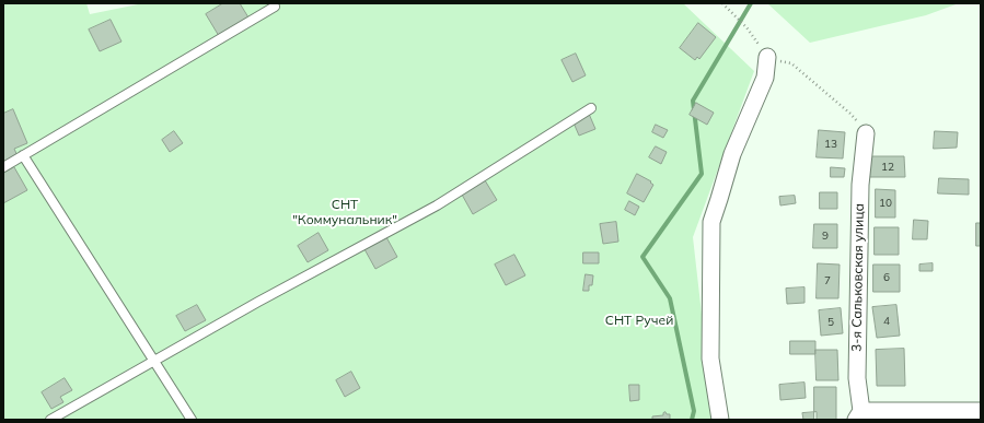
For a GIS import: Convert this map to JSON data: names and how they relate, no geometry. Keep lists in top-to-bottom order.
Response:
{
  "streets": {
    "street": ["3-я Сальковская улица"]
  },
  "parks": ["СНТ \"Коммунальник\"", "СНТ Ручей"],
  "house_numbers": [
    "13",
    "12",
    "10",
    "9",
    "6",
    "7",
    "4",
    "5"
  ]
}
